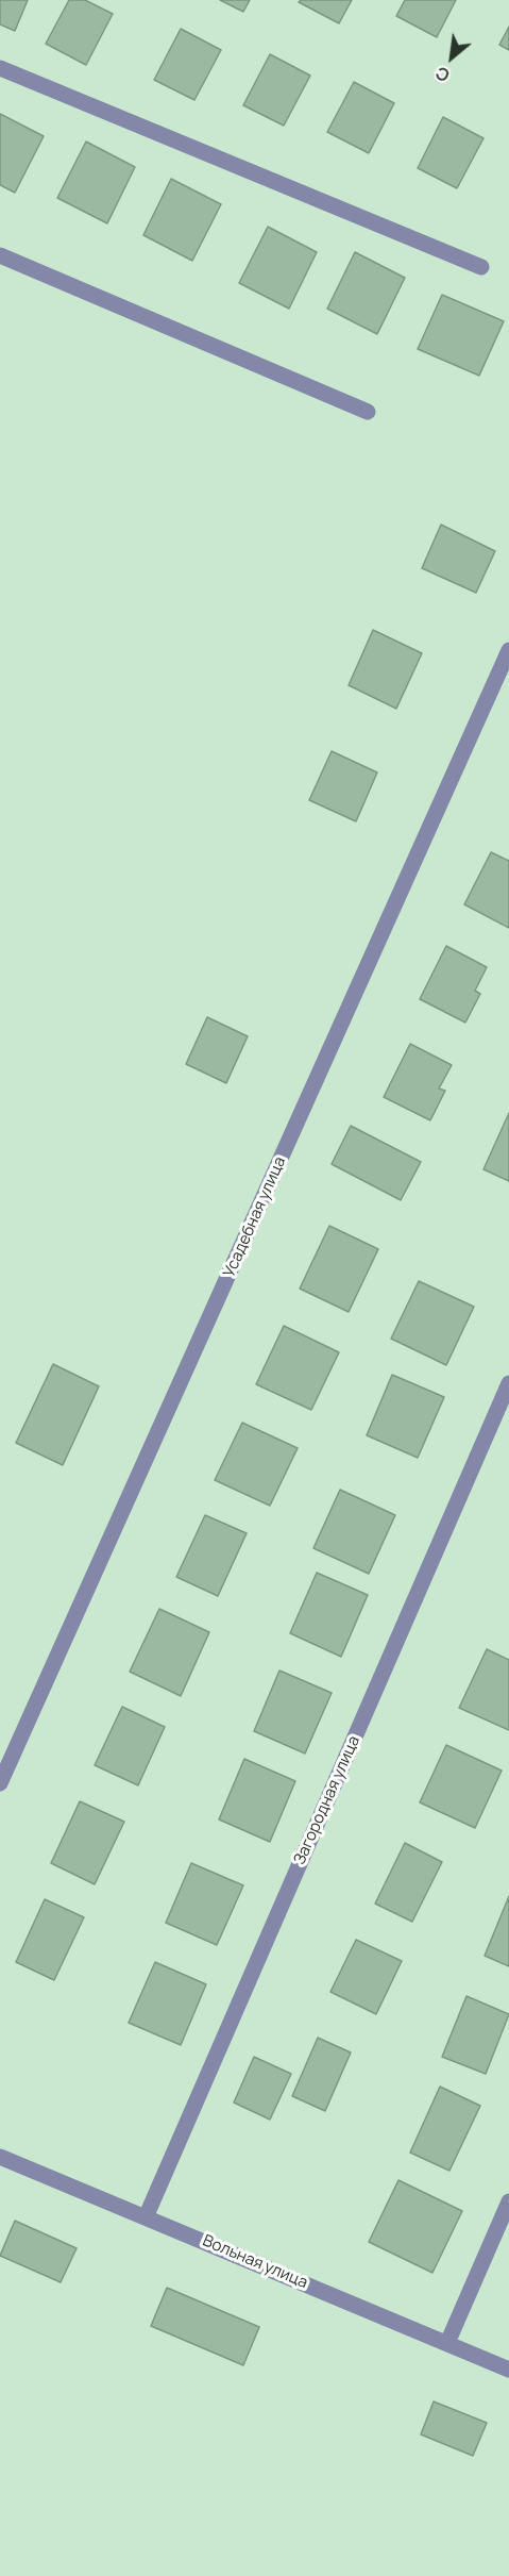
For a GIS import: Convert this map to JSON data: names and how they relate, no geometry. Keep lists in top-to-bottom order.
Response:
{
  "streets": {
    "street": ["Усадебная улица", "Загородная улица", "Вольная улица"]
  },
  "crossings": [
    ["Загородная улица", "Вольная улица"]
  ],
  "north": "bottom left"
}
